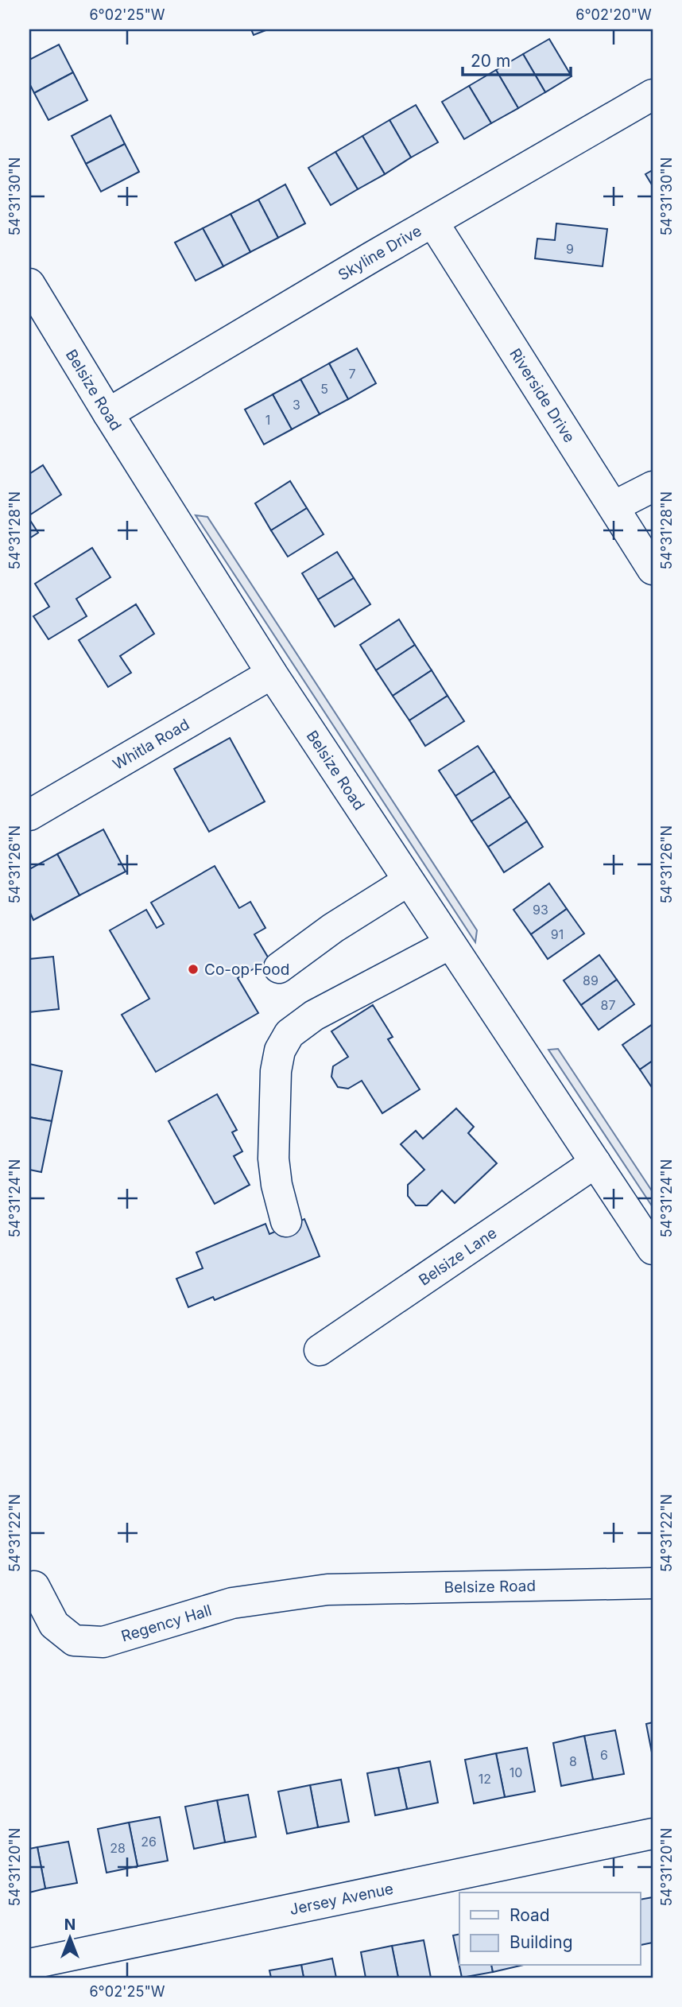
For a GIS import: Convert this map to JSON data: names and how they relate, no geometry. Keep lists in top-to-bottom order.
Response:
{
  "streets": {
    "street": [
      "Skyline Drive",
      "Belsize Road",
      "Riverside Drive",
      "Whitla Road",
      "Belsize Lane",
      "Regency Hall",
      "Jersey Avenue"
    ]
  },
  "crossings": [
    ["Skyline Drive", "Belsize Road"],
    ["Skyline Drive", "Riverside Drive"],
    ["Belsize Road", "Whitla Road"],
    ["Belsize Road", "Belsize Lane"],
    ["Belsize Road", "Regency Hall"]
  ],
  "places": ["Co-op Food"],
  "house_numbers": [
    "9",
    "7",
    "5",
    "3",
    "1",
    "93",
    "91",
    "89",
    "87",
    "6",
    "8",
    "10",
    "12",
    "26",
    "28"
  ],
  "legend": ["Road", "Building"],
  "scale_bar": "20 m",
  "north": "top",
  "coordinates": [
    "6°02'25\"W",
    "6°02'20\"W",
    "54°31'30\"N",
    "54°31'28\"N",
    "54°31'26\"N",
    "54°31'24\"N",
    "54°31'22\"N",
    "54°31'20\"N"
  ]
}
